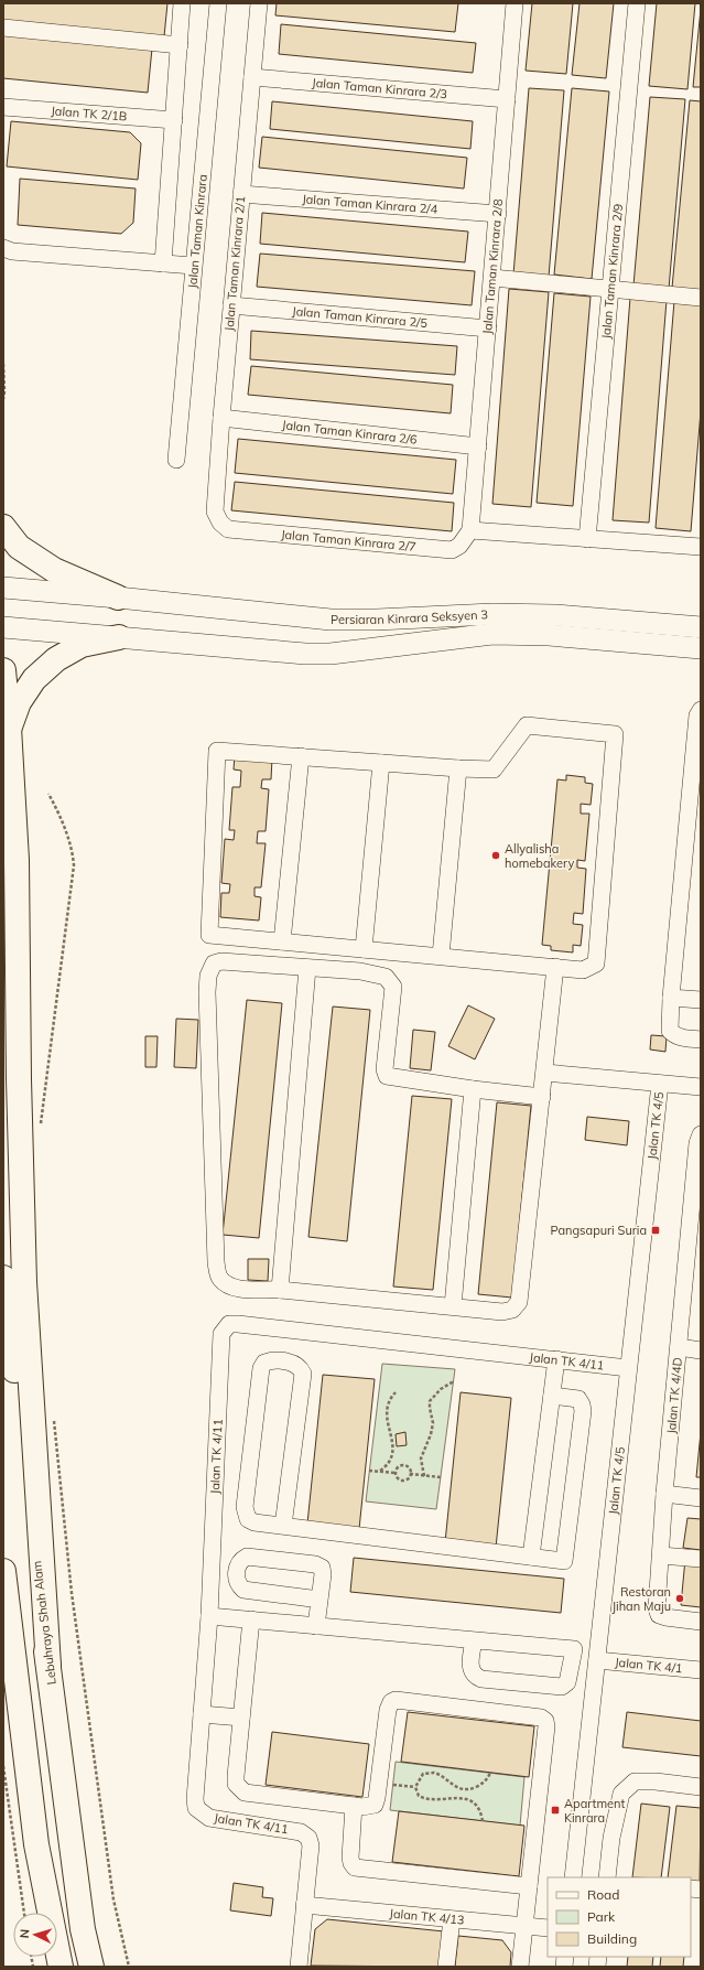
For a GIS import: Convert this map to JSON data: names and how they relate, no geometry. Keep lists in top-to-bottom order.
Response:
{
  "streets": {
    "highway": ["Lebuhraya Shah Alam"],
    "main road": ["Persiaran Kinrara Seksyen 3"],
    "street": [
      "Jalan Taman Kinrara 2/3",
      "Jalan TK 2/1B",
      "Jalan Taman Kinrara 2/4",
      "Jalan Taman Kinrara",
      "Jalan Taman Kinrara 2/1",
      "Jalan Taman Kinrara 2/8",
      "Jalan Taman Kinrara 2/9",
      "Jalan Taman Kinrara 2/5",
      "Jalan Taman Kinrara 2/6",
      "Jalan Taman Kinrara 2/7",
      "Jalan TK 4/5",
      "Jalan TK 4/11",
      "Jalan TK 4/4D",
      "Jalan TK 4/1",
      "Jalan TK 4/13"
    ]
  },
  "crossings": [
    ["Jalan Taman Kinrara 2/3", "Jalan Taman Kinrara 2/1"],
    ["Jalan Taman Kinrara 2/3", "Jalan Taman Kinrara 2/8"],
    ["Jalan Taman Kinrara 2/4", "Jalan Taman Kinrara 2/1"],
    ["Jalan Taman Kinrara 2/4", "Jalan Taman Kinrara 2/8"],
    ["Jalan Taman Kinrara 2/1", "Jalan Taman Kinrara 2/5"],
    ["Jalan Taman Kinrara 2/1", "Jalan Taman Kinrara 2/6"],
    ["Jalan Taman Kinrara 2/1", "Jalan Taman Kinrara 2/7"],
    ["Jalan Taman Kinrara 2/8", "Jalan Taman Kinrara 2/5"],
    ["Jalan Taman Kinrara 2/8", "Jalan Taman Kinrara 2/6"],
    ["Jalan Taman Kinrara 2/8", "Jalan Taman Kinrara 2/7"],
    ["Jalan TK 4/5", "Jalan TK 4/11"],
    ["Jalan TK 4/5", "Jalan TK 4/1"],
    ["Jalan TK 4/11", "Jalan TK 4/13"]
  ],
  "places": {
    "other": ["Allyalisha homebakery", "Restoran Jihan Maju"],
    "transit": ["Pangsapuri Suria", "Apartment Kinrara"]
  },
  "legend": ["Road", "Park", "Building"],
  "north": "left"
}
